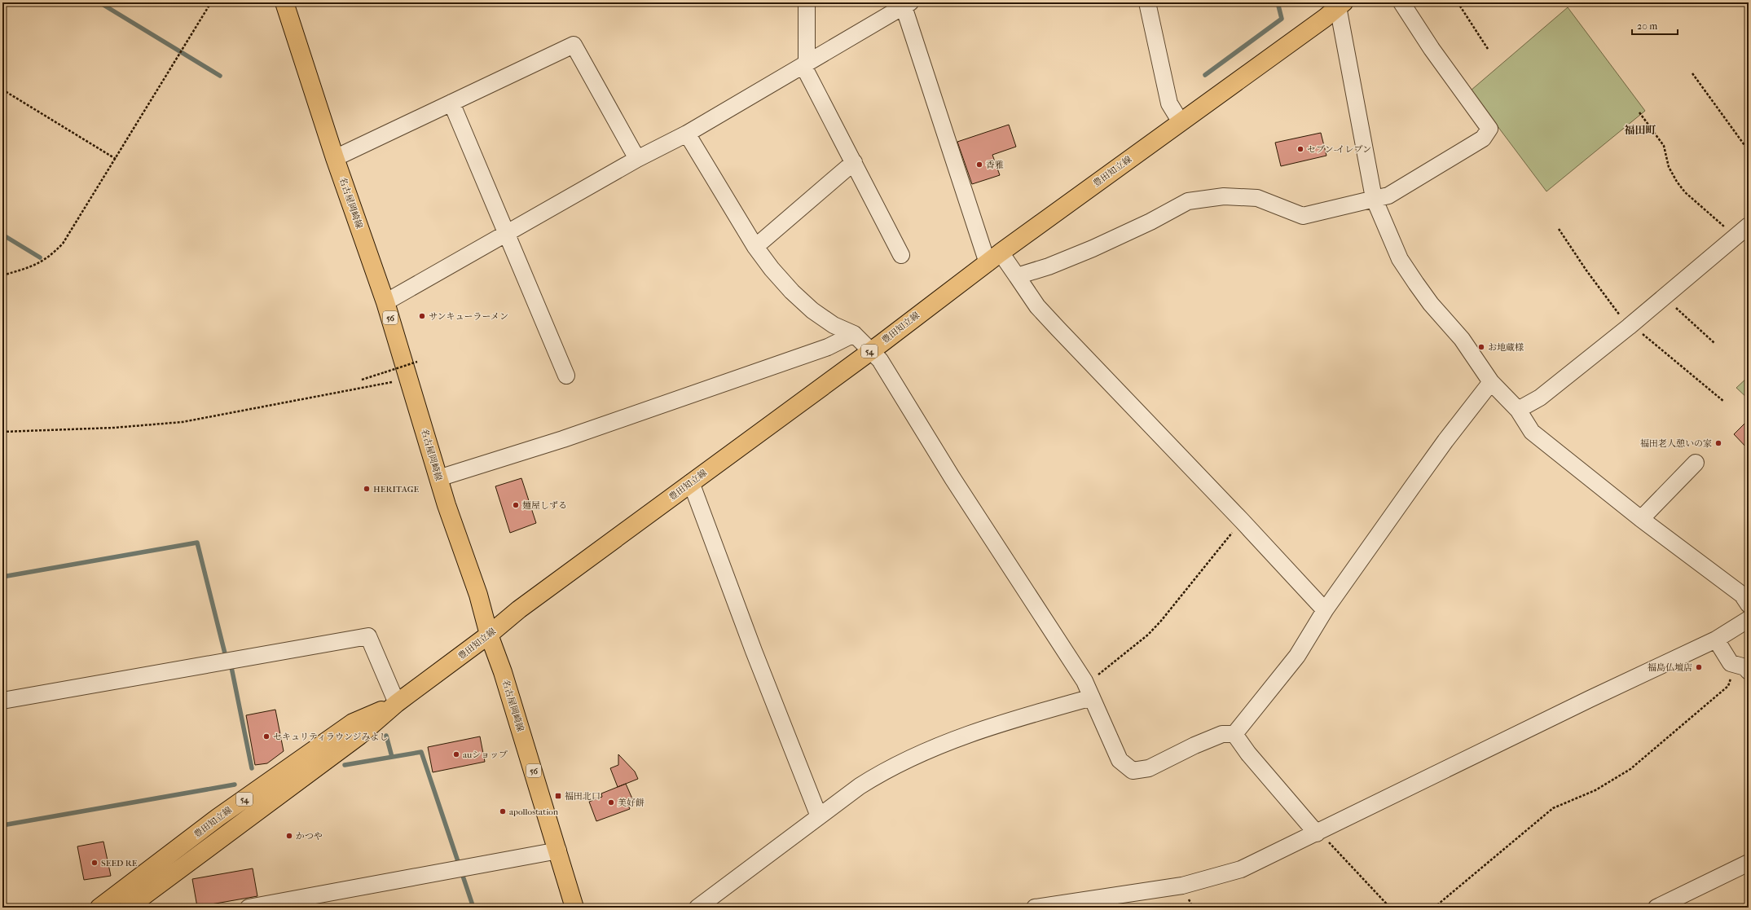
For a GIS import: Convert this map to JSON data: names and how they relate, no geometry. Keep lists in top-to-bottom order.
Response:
{
  "streets": {
    "main road": [
      "豊田知立線",
      "名古屋岡崎線",
      "56",
      "54"
    ]
  },
  "crossings": [
    ["豊田知立線", "名古屋岡崎線"]
  ],
  "districts": ["福田町"],
  "places": {
    "other": [
      "セブン-イレブン",
      "香雅",
      "サンキューラーメン",
      "お地蔵様",
      "福田老人憩いの家",
      "HERITAGE",
      "麺屋しずる",
      "福島仏壇店",
      "セキュリティラウンジみよし",
      "auショップ",
      "美好餅",
      "apollostation",
      "かつや",
      "SEED RE"
    ],
    "transit": ["福田北口"]
  },
  "scale_bar": "20 m"
}
